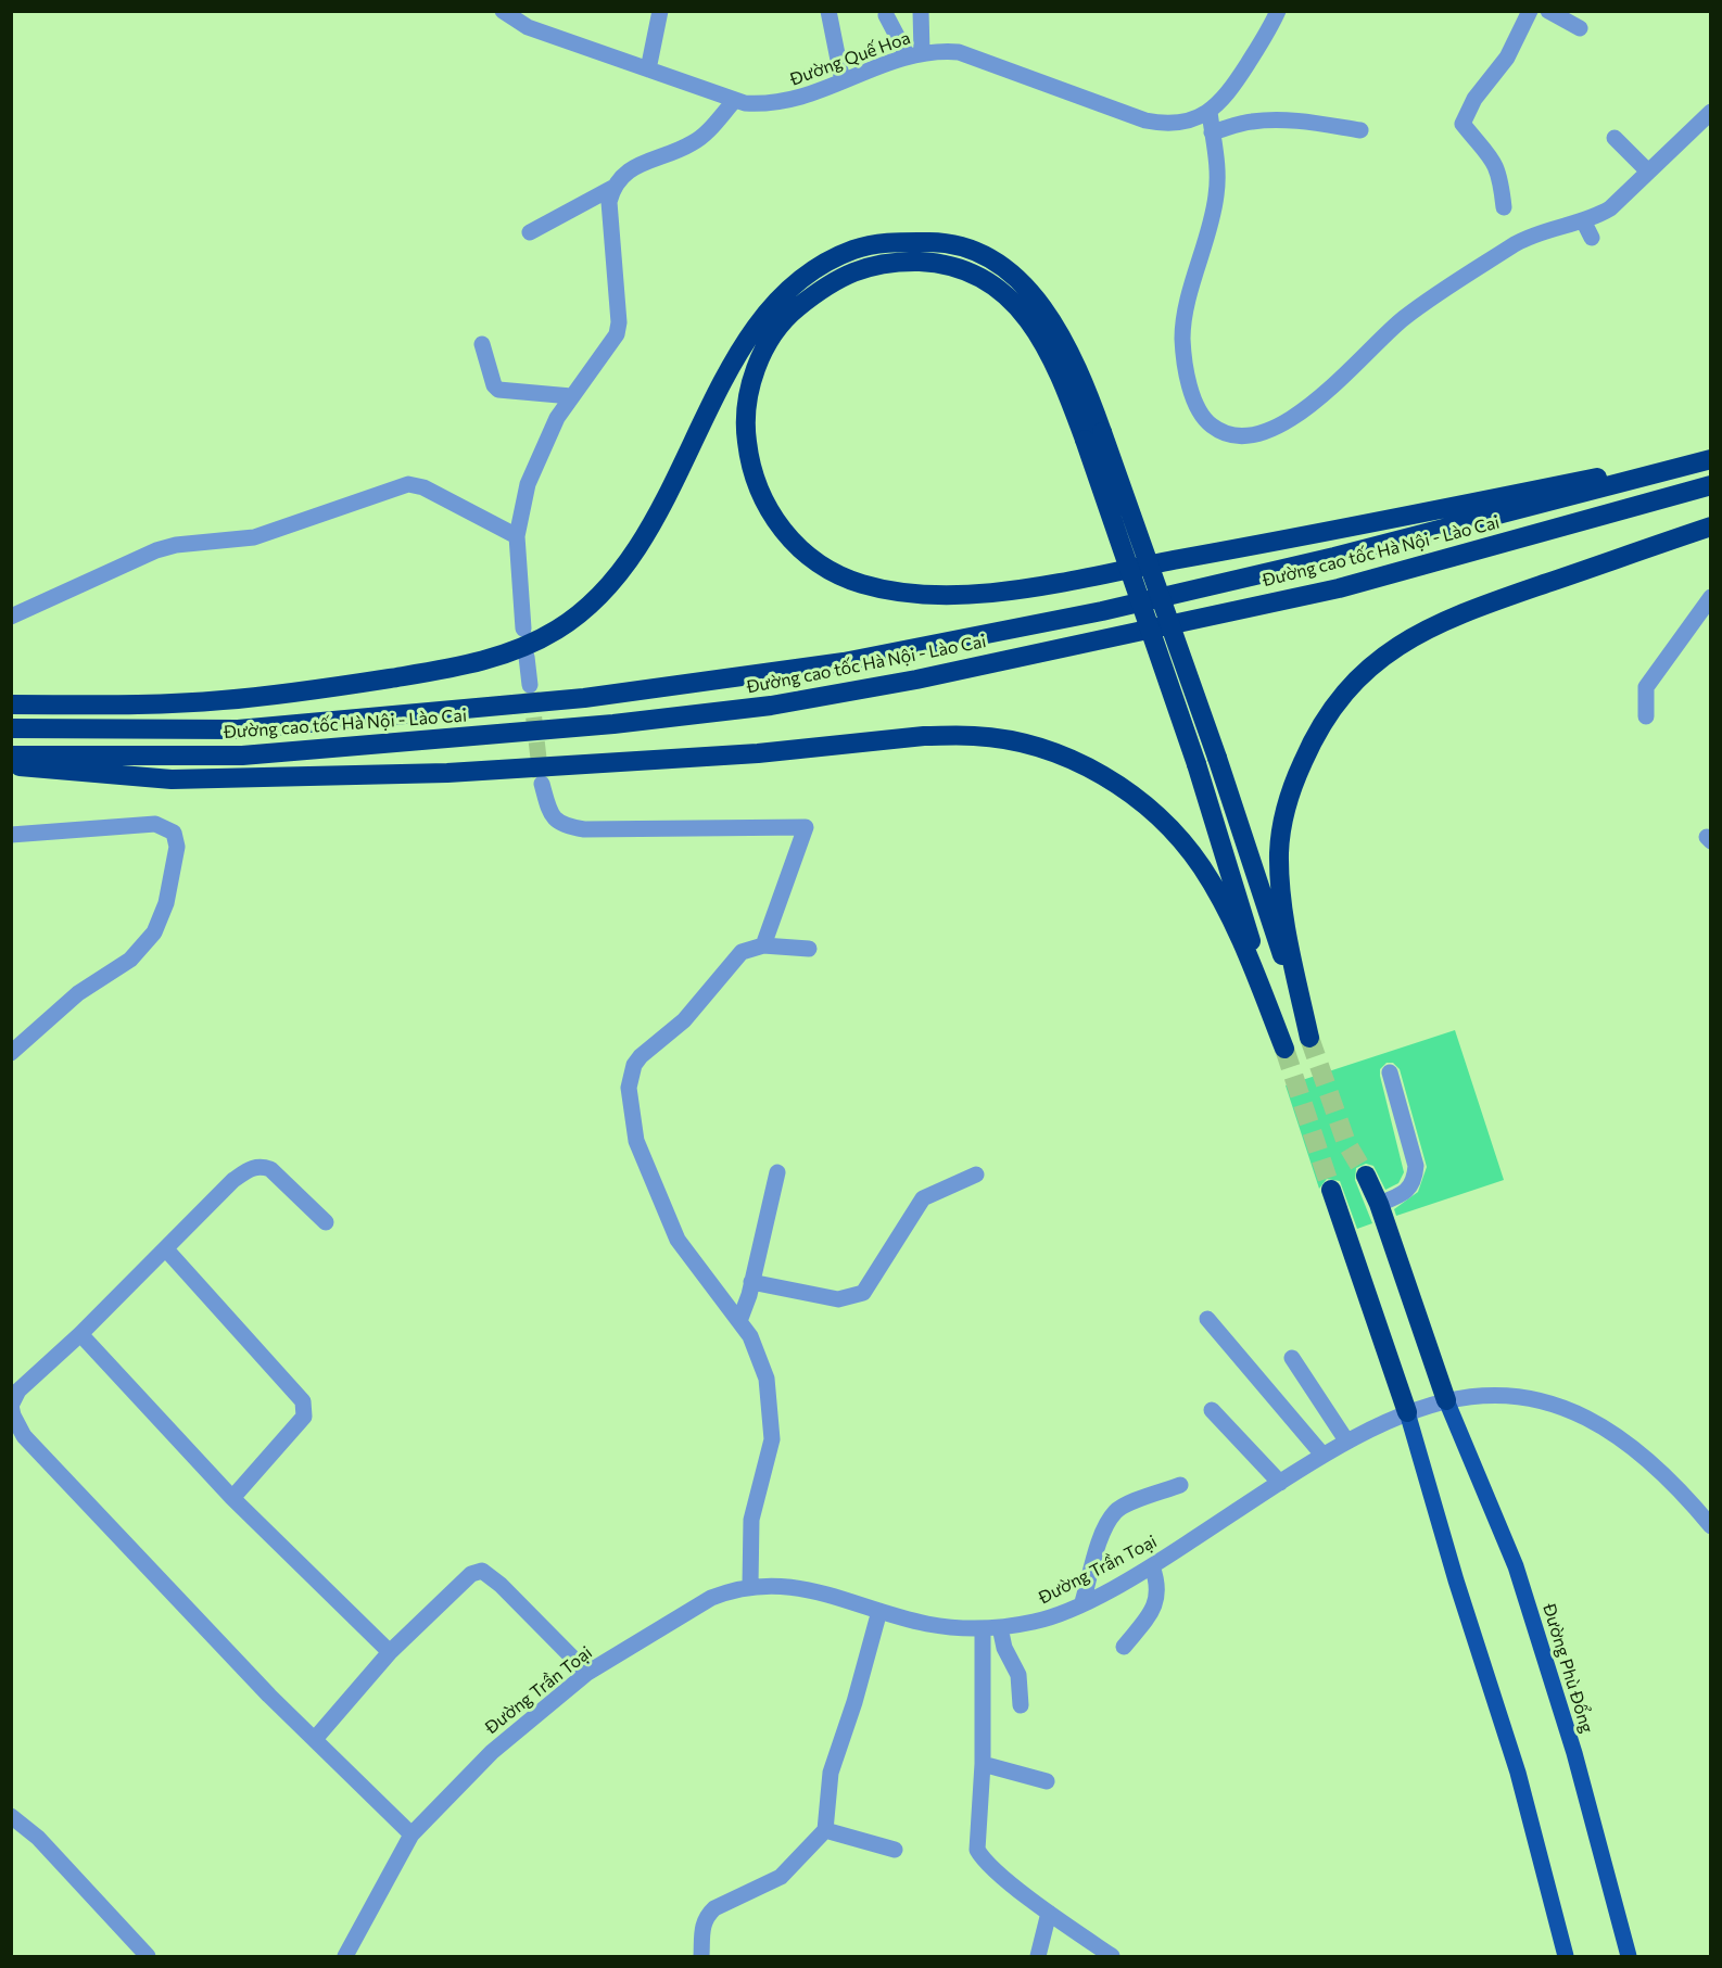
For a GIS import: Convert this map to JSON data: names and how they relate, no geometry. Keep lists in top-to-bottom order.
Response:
{
  "streets": {
    "highway": ["Đường cao tốc Hà Nội - Lào Cai"],
    "main road": ["Đường Phù Đổng"],
    "street": ["Đường Quế Hoa", "Đường Trần Toại"]
  },
  "crossings": [
    ["Đường Trần Toại", "Đường Phù Đổng"]
  ]
}
